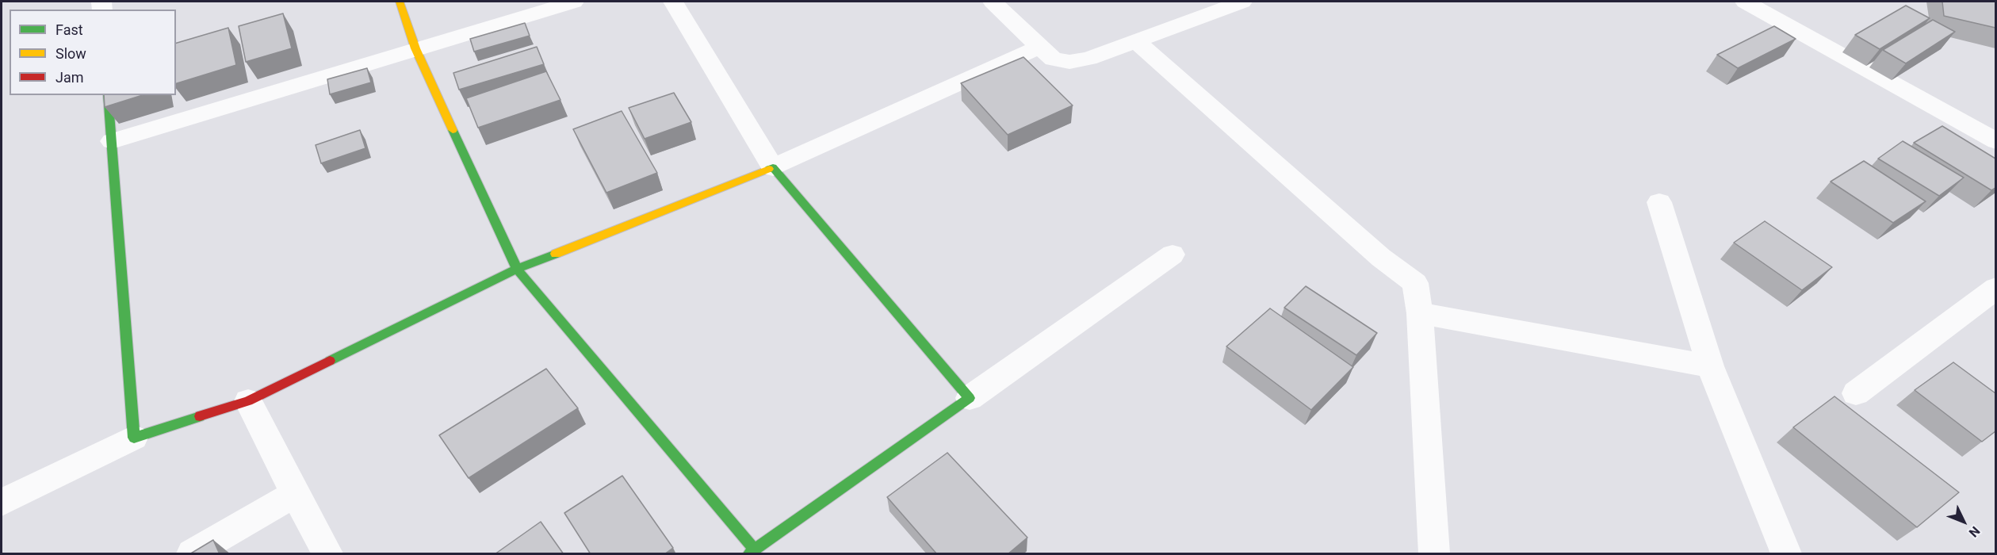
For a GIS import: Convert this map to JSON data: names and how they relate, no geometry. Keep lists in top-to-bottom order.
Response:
{
  "legend": ["Fast", "Slow", "Jam"],
  "north": "bottom right"
}
